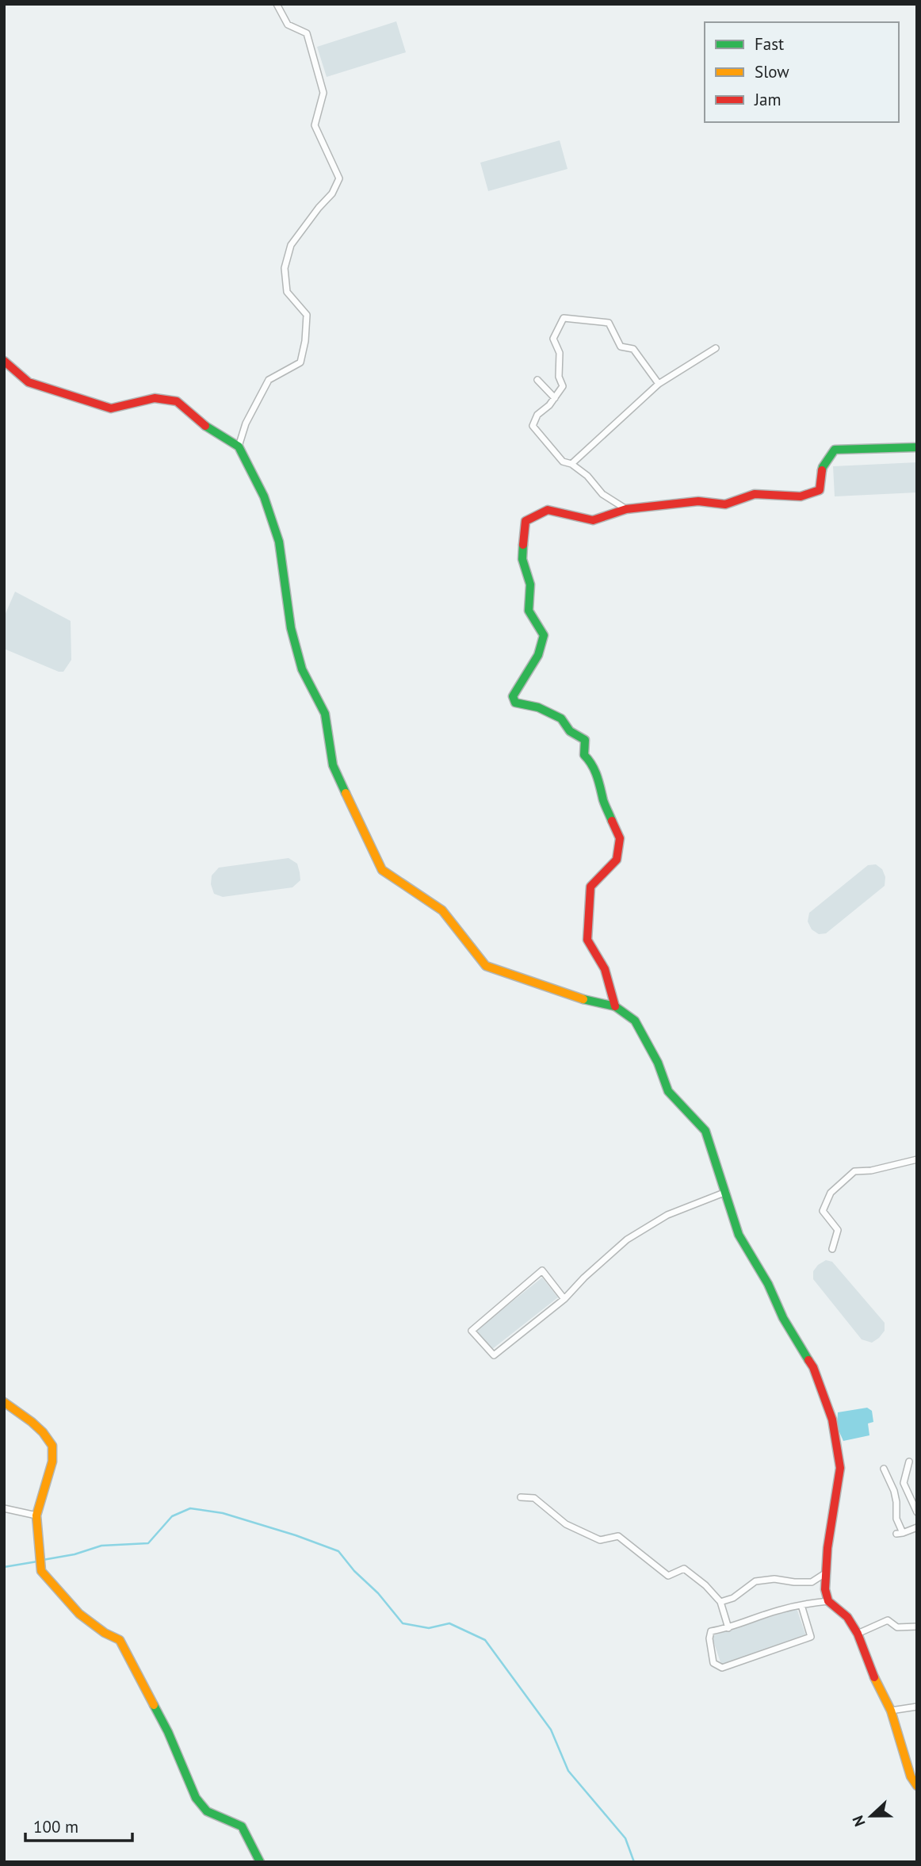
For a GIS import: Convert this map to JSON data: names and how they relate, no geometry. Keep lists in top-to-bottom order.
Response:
{
  "legend": ["Fast", "Slow", "Jam"],
  "scale_bar": "100 m",
  "north": "left"
}
